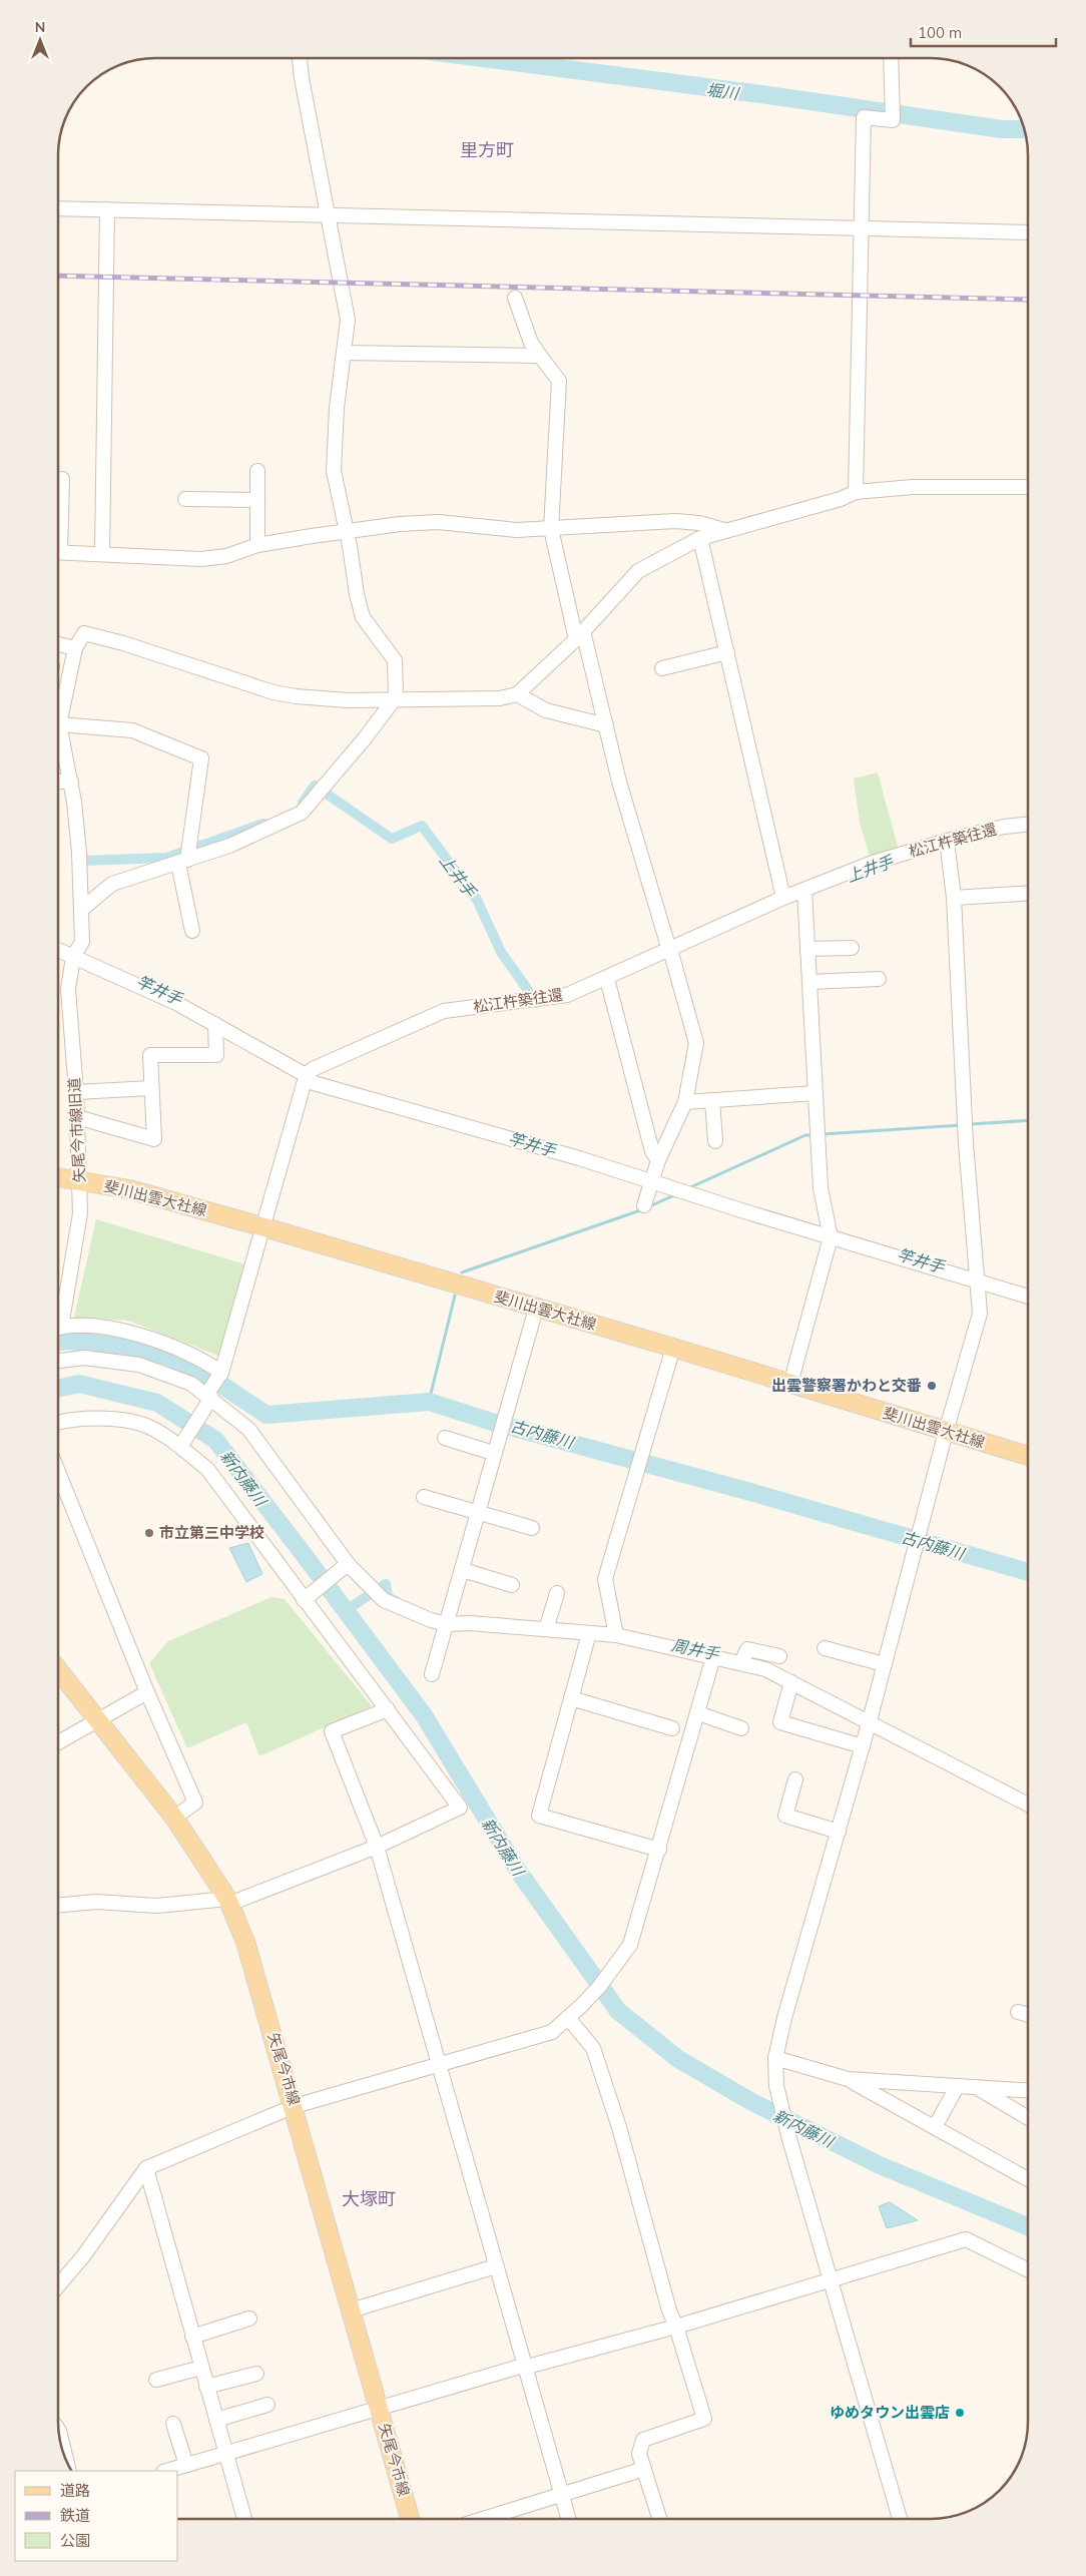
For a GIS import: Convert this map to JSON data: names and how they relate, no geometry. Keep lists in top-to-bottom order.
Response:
{
  "streets": {
    "main road": ["斐川出雲大社線", "矢尾今市線"],
    "street": ["松江杵築往還", "矢尾今市線旧道"]
  },
  "crossings": [
    ["矢尾今市線旧道", "斐川出雲大社線"]
  ],
  "districts": ["里方町", "大塚町"],
  "water": [
    "堀川",
    "上井手",
    "竿井手",
    "古内藤川",
    "新内藤川",
    "周井手"
  ],
  "places": ["出雲警察署かわと交番", "市立第三中学校", "ゆめタウン出雲店"],
  "legend": ["道路", "鉄道", "公園"],
  "scale_bar": "100 m",
  "north": "top"
}
